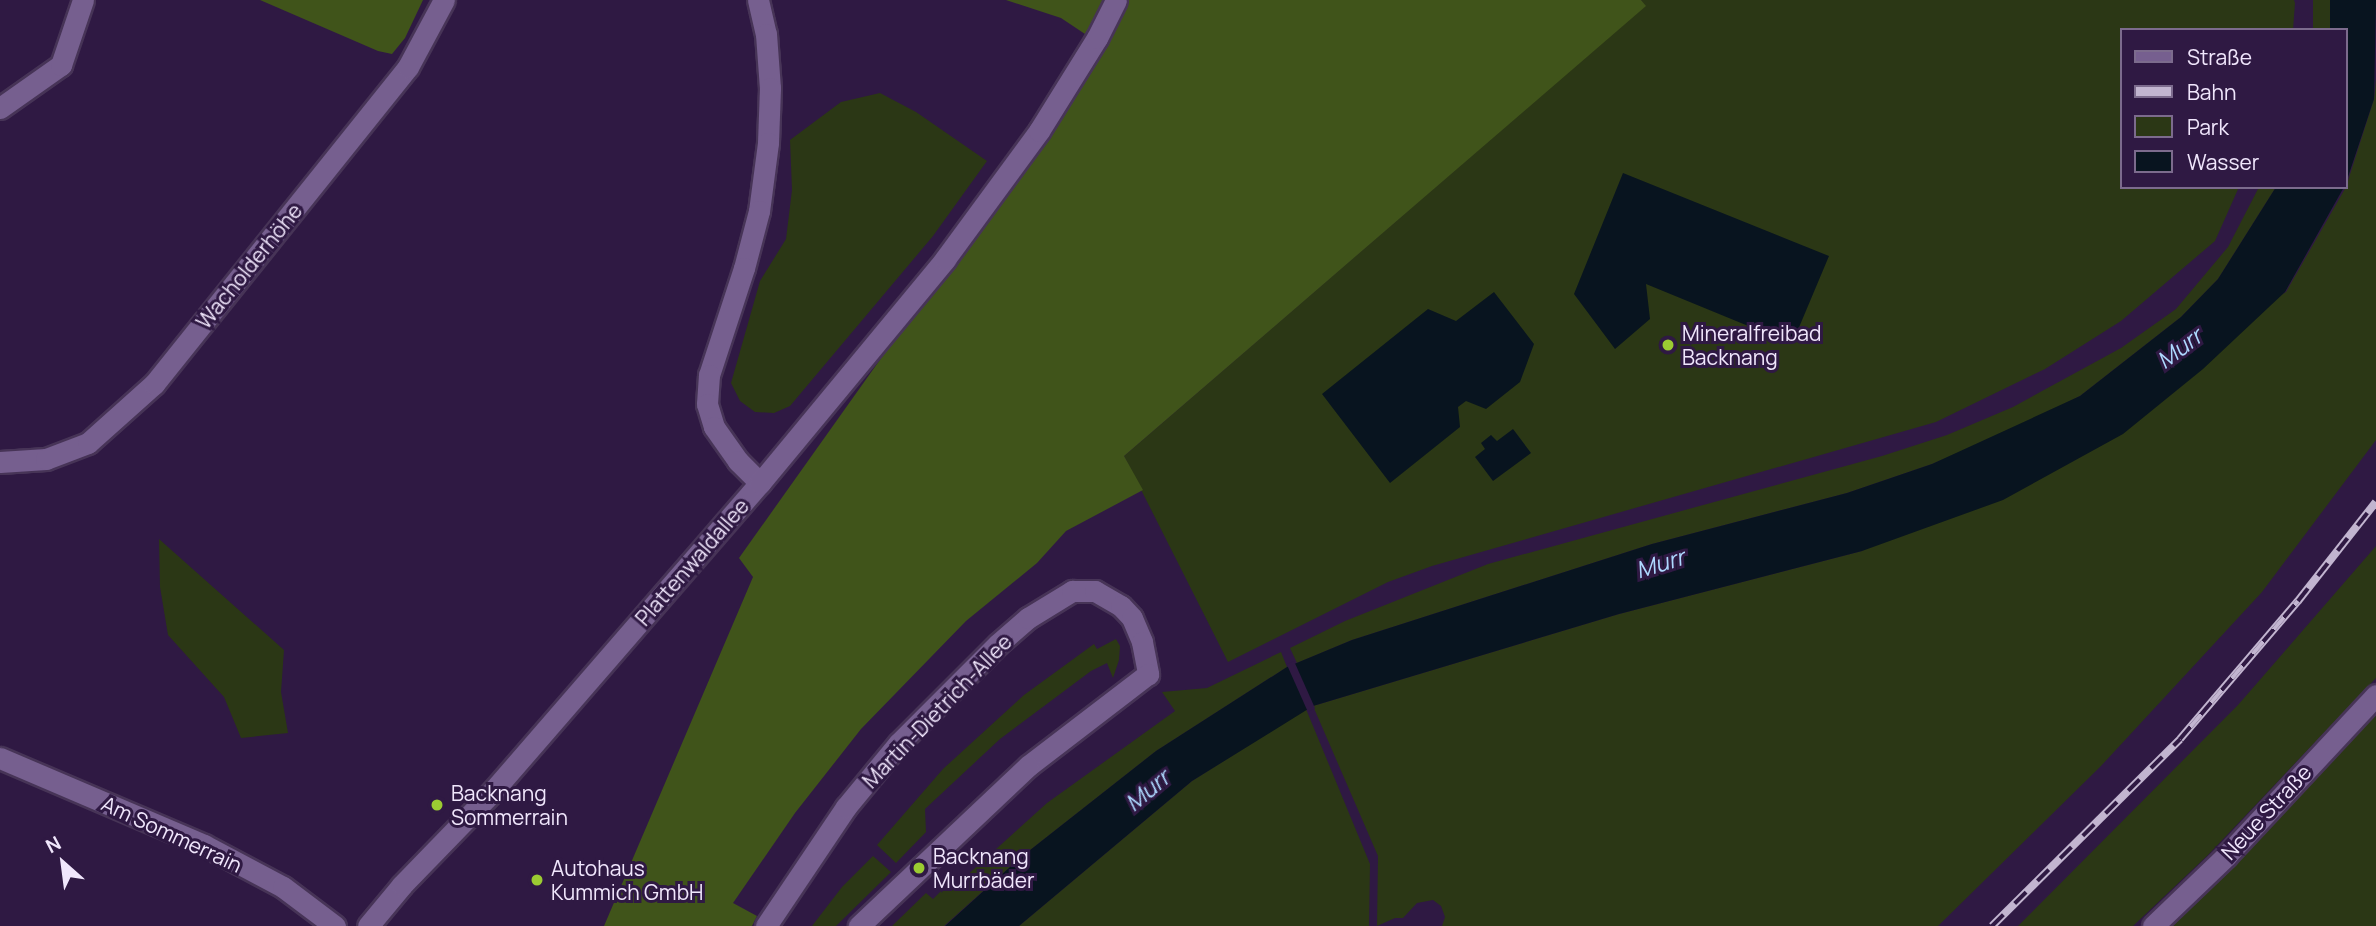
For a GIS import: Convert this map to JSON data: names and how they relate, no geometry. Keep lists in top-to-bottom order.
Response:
{
  "streets": {
    "street": [
      "Wacholderhöhe",
      "Plattenwaldallee",
      "Martin-Dietrich-Allee",
      "Neue Straße",
      "Am Sommerrain"
    ]
  },
  "water": ["Murr"],
  "places": [
    "Mineralfreibad Backnang",
    "Backnang Sommerrain",
    "Backnang Murrbäder",
    "Autohaus Kummich GmbH"
  ],
  "legend": [
    "Straße",
    "Bahn",
    "Park",
    "Wasser"
  ],
  "north": "top left"
}
